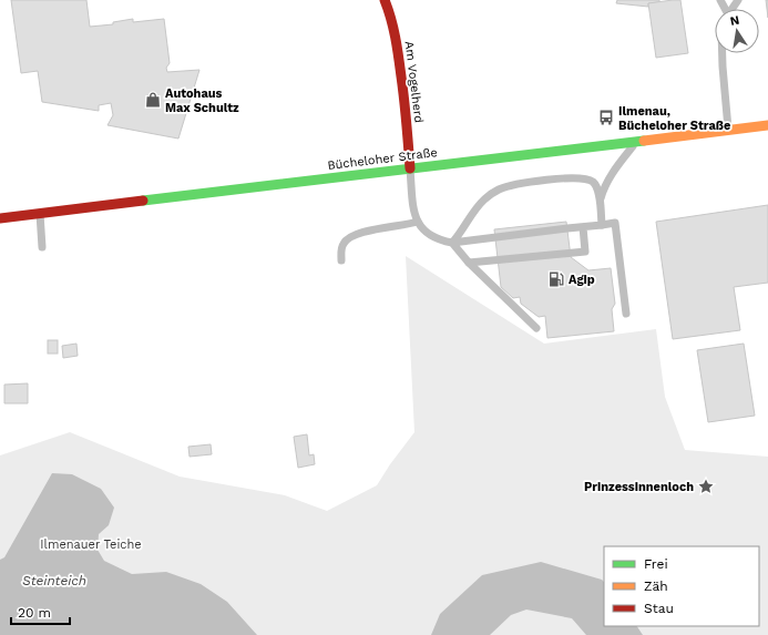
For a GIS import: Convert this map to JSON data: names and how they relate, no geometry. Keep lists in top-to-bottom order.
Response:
{
  "streets": {
    "main road": ["Am Vogelherd", "Bücheloher Straße"]
  },
  "crossings": [
    ["Am Vogelherd", "Bücheloher Straße"]
  ],
  "water": ["Steinteich"],
  "parks": ["Ilmenauer Teiche"],
  "places": {
    "shop": ["Autohaus Max Schultz"],
    "bus stop": ["Ilmenau, Bücheloher Straße"],
    "fuel station": ["Agip"],
    "place": ["Prinzessinnenloch"]
  },
  "legend": ["Frei", "Zäh", "Stau"],
  "scale_bar": "20 m",
  "north": "top"
}
